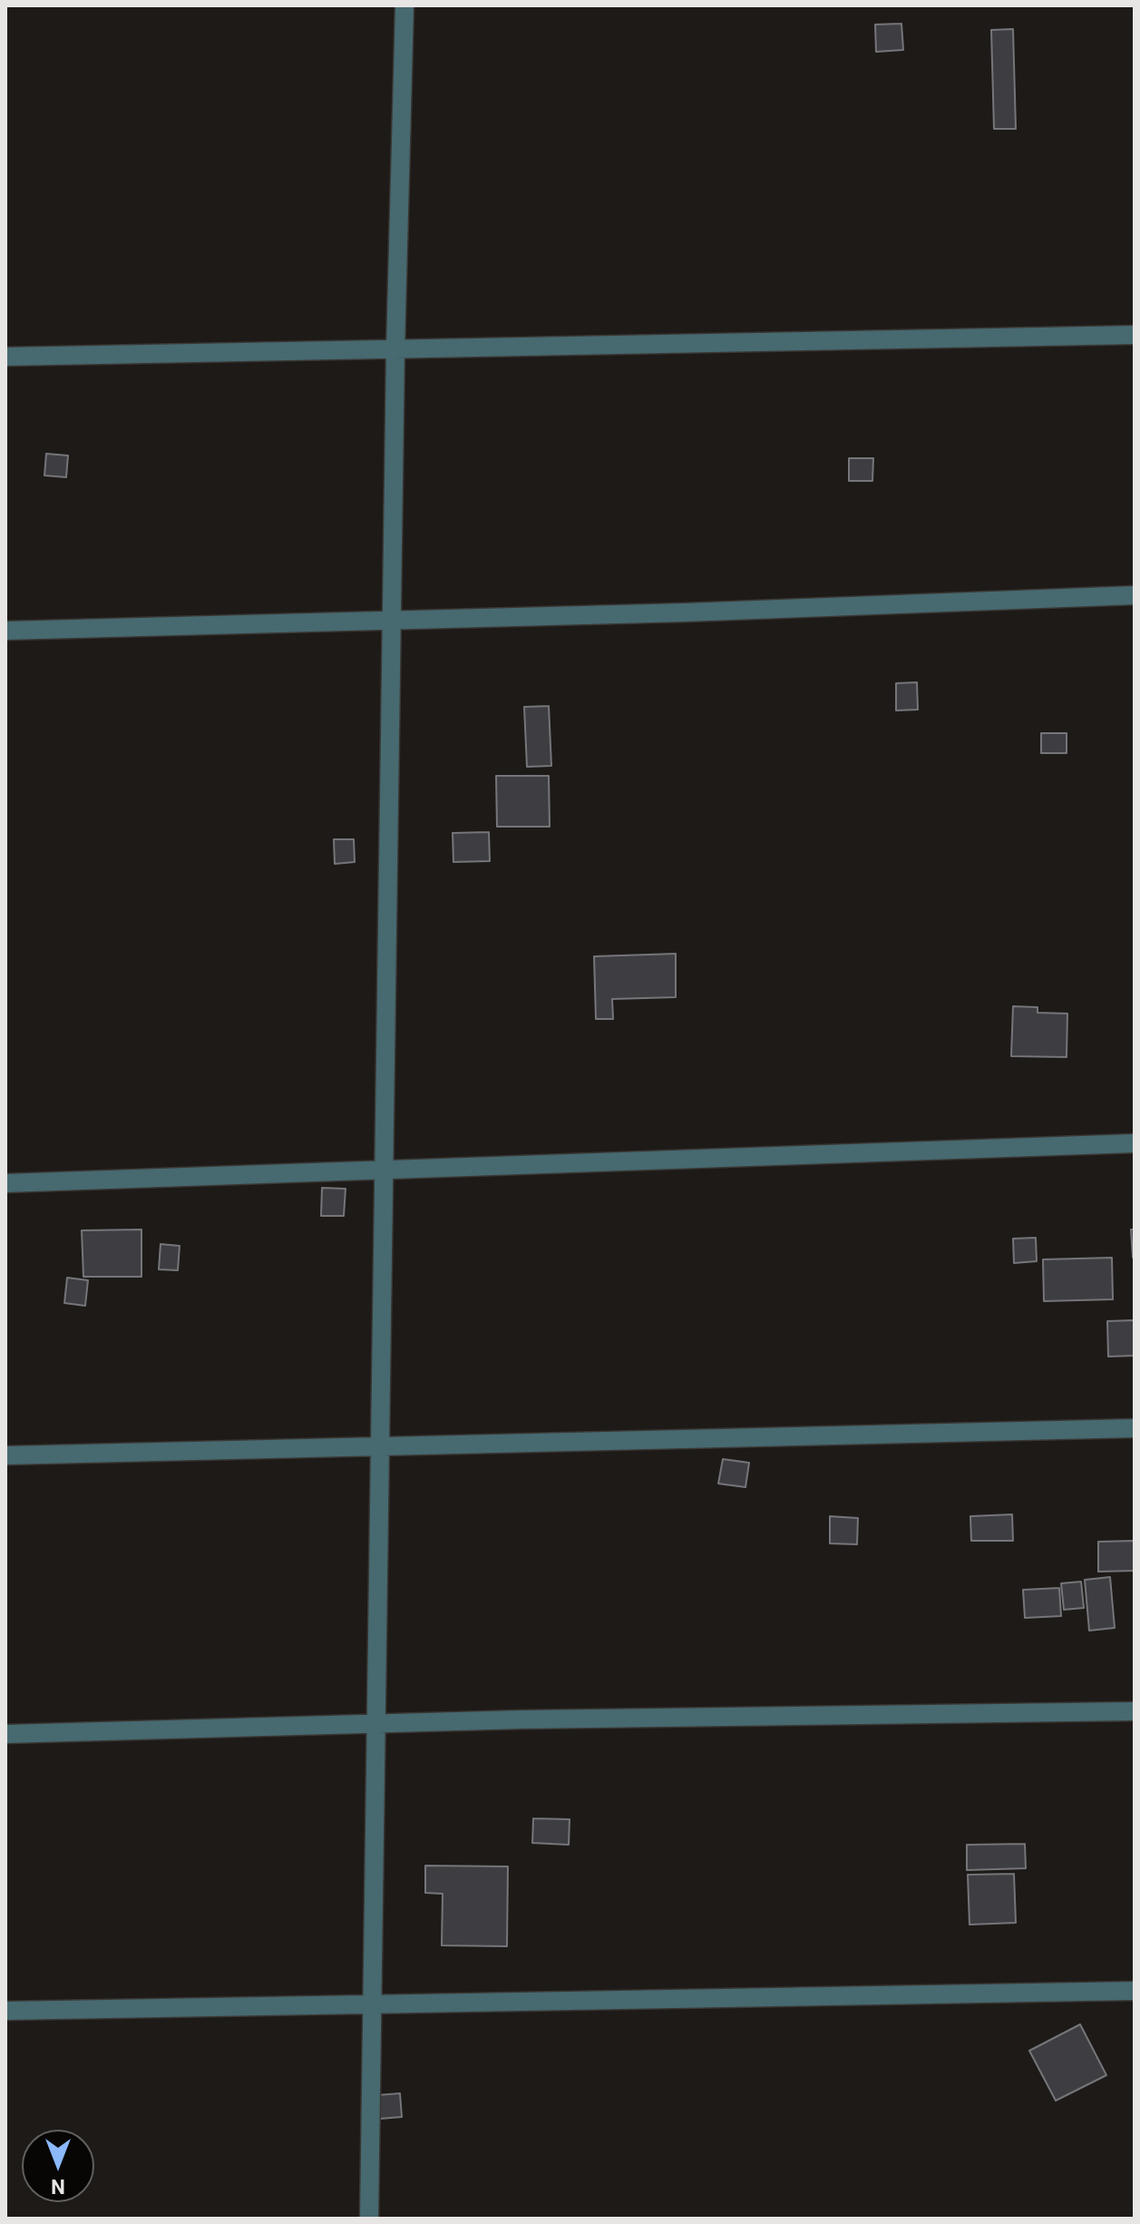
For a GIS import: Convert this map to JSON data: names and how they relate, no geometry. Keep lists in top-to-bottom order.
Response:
{
  "north": "bottom"
}
